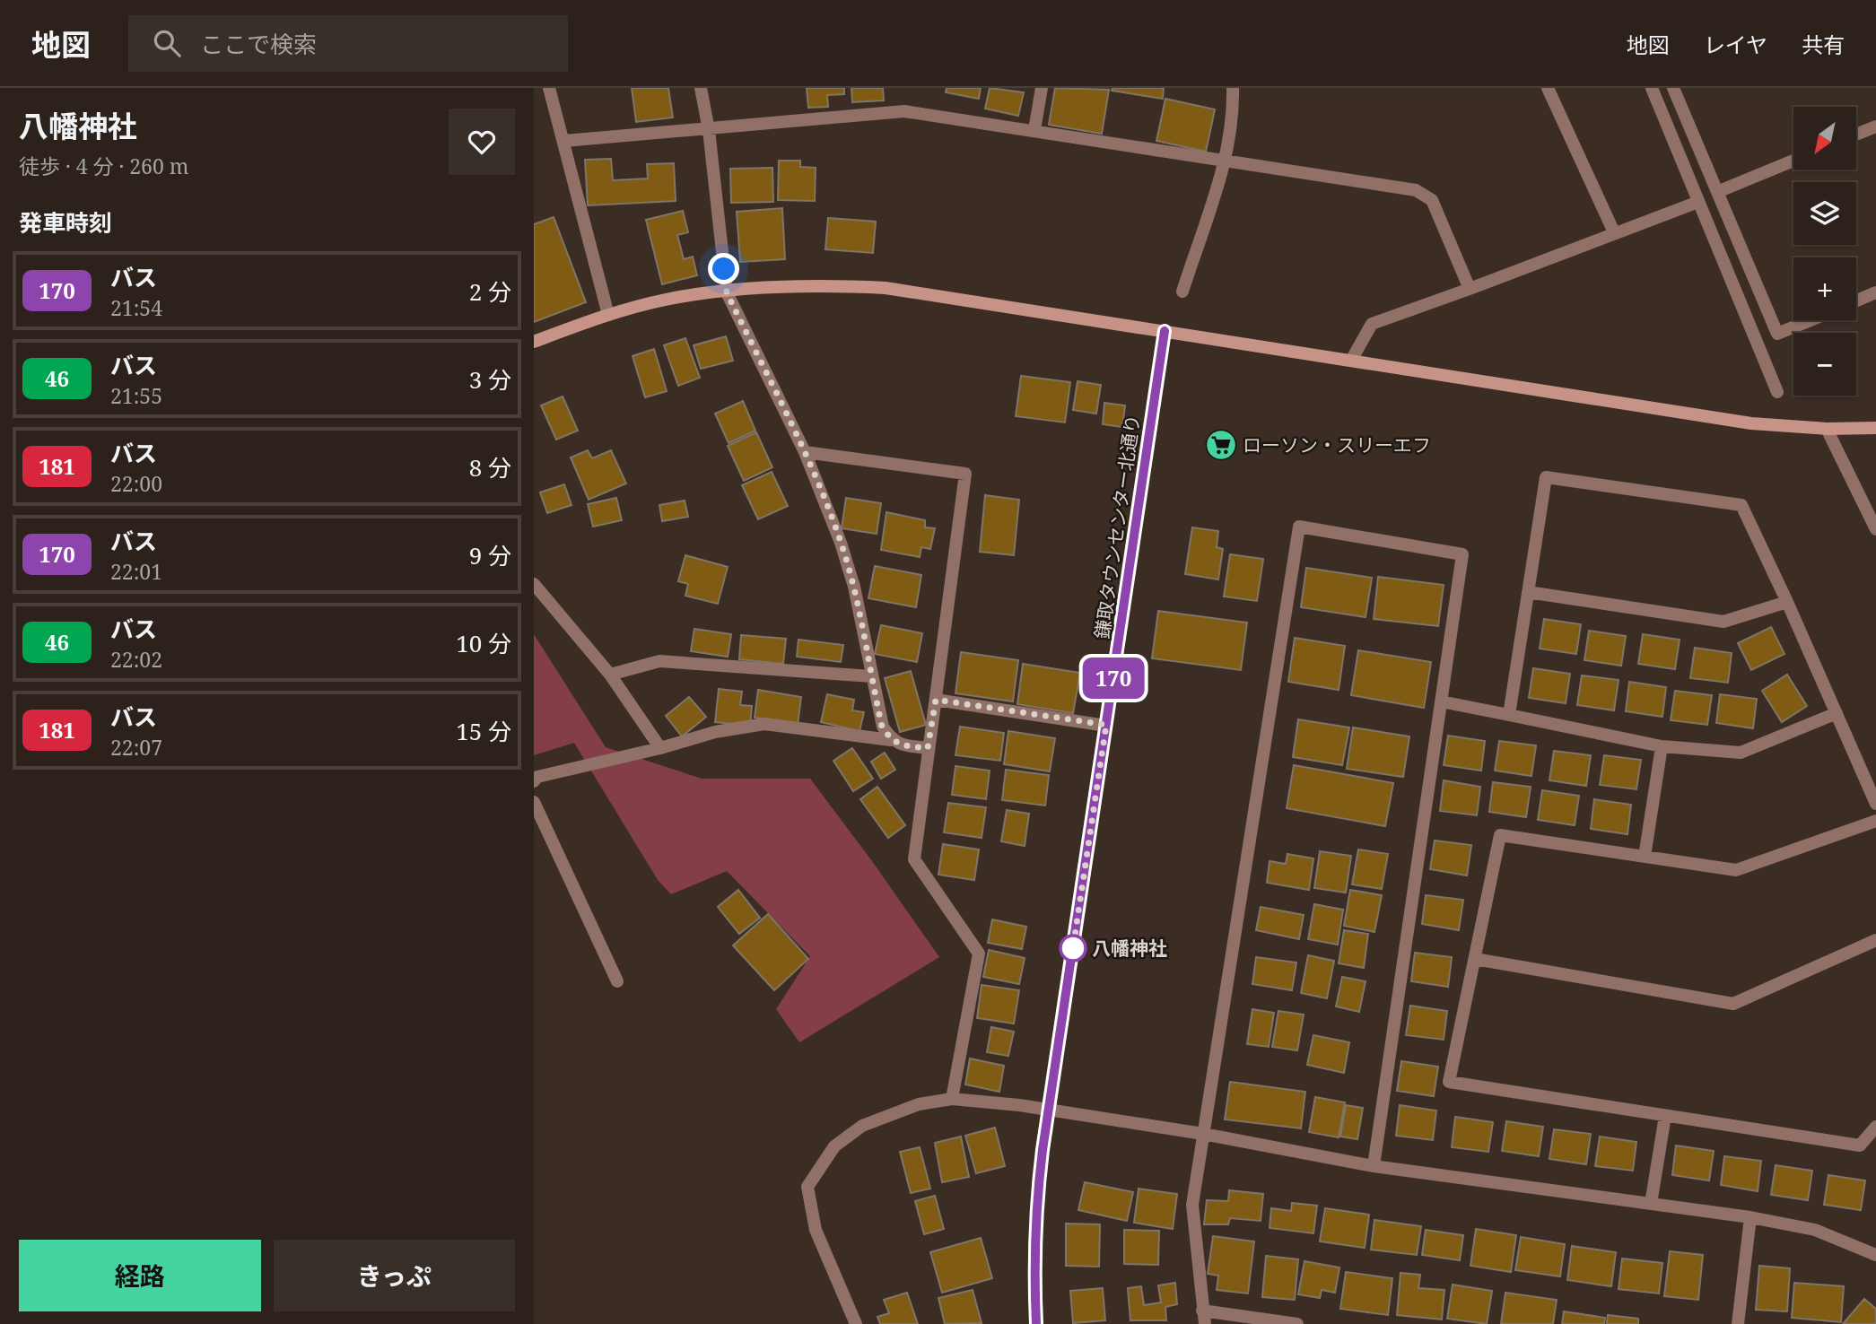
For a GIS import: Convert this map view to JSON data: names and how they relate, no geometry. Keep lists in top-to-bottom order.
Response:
{
  "streets": {
    "street": ["鎌取タウンセンター北通り"]
  },
  "places": {
    "supermarket": ["ローソン・スリーエフ"],
    "other": ["八幡神社"]
  },
  "lines": ["bus line 170"],
  "north": "bottom left",
  "page": {
    "header": "地図",
    "search": "ここで検索",
    "nav": ["地図", "レイヤ", "共有"],
    "heading": [
      ["八幡神社", "徒歩 · 4 分 · 260 m"],
      "発車時刻"
    ],
    "on_map": "170",
    "map_buttons": ["+", "−"],
    "list": [
      {
        "mark": "170",
        "name": "バス",
        "note": "21:54",
        "value": "2 分"
      },
      {
        "mark": "46",
        "name": "バス",
        "note": "21:55",
        "value": "3 分"
      },
      {
        "mark": "181",
        "name": "バス",
        "note": "22:00",
        "value": "8 分"
      },
      {
        "mark": "170",
        "name": "バス",
        "note": "22:01",
        "value": "9 分"
      },
      {
        "mark": "46",
        "name": "バス",
        "note": "22:02",
        "value": "10 分"
      },
      {
        "mark": "181",
        "name": "バス",
        "note": "22:07",
        "value": "15 分"
      }
    ],
    "buttons": ["経路", "きっぷ"]
  }
}
